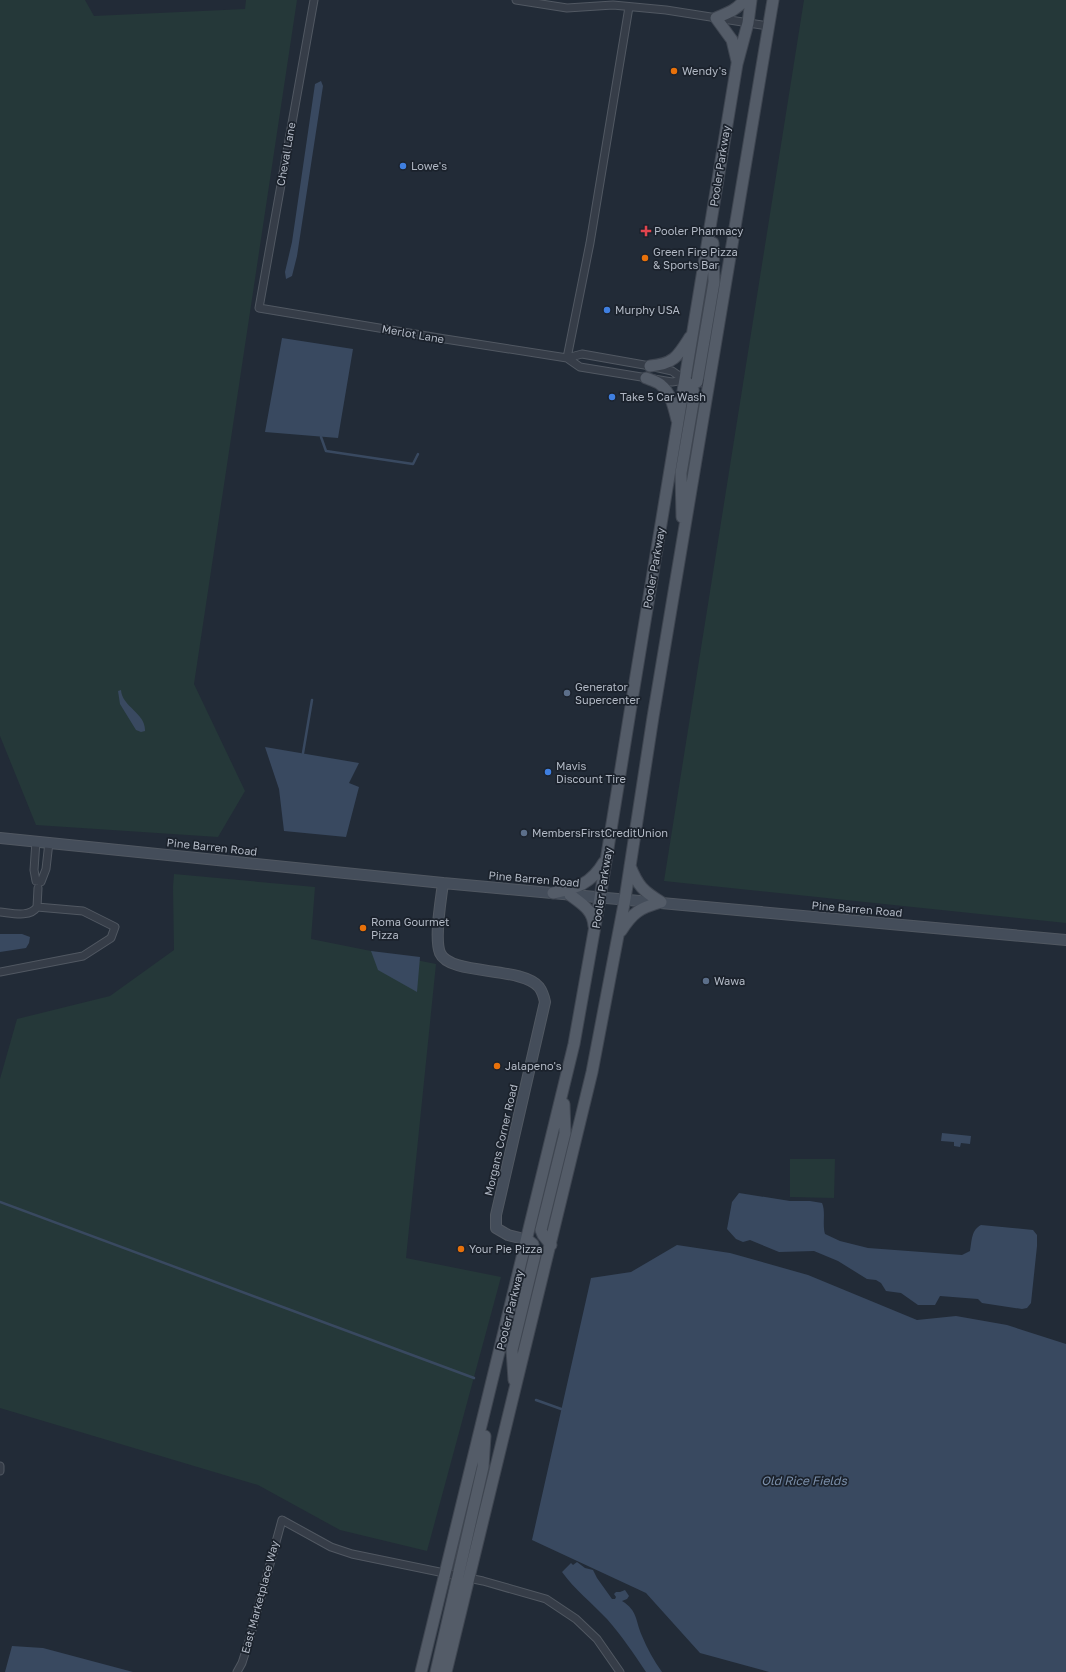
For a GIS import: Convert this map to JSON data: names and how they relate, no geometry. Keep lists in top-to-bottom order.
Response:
{
  "streets": {
    "main road": ["Pooler Parkway", "Pine Barren Road", "Morgans Corner Road"],
    "street": ["Cheval Lane", "Merlot Lane", "East Marketplace Way"]
  },
  "crossings": [
    ["Cheval Lane", "Merlot Lane"],
    ["Pooler Parkway", "Merlot Lane"],
    ["Pooler Parkway", "Pine Barren Road"],
    ["Pooler Parkway", "Morgans Corner Road"],
    ["Pooler Parkway", "East Marketplace Way"],
    ["Pine Barren Road", "Morgans Corner Road"]
  ],
  "water": ["Old Rice Fields"],
  "places": {
    "other": [
      "Wendy's",
      "Lowe's",
      "Green Fire Pizza & Sports Bar",
      "Murphy USA",
      "Take 5 Car Wash",
      "Generator Supercenter",
      "Mavis Discount Tire",
      "MembersFirstCreditUnion",
      "Roma Gourmet Pizza",
      "Wawa",
      "Jalapeno's",
      "Your Pie Pizza"
    ],
    "health": ["Pooler Pharmacy"]
  }
}
